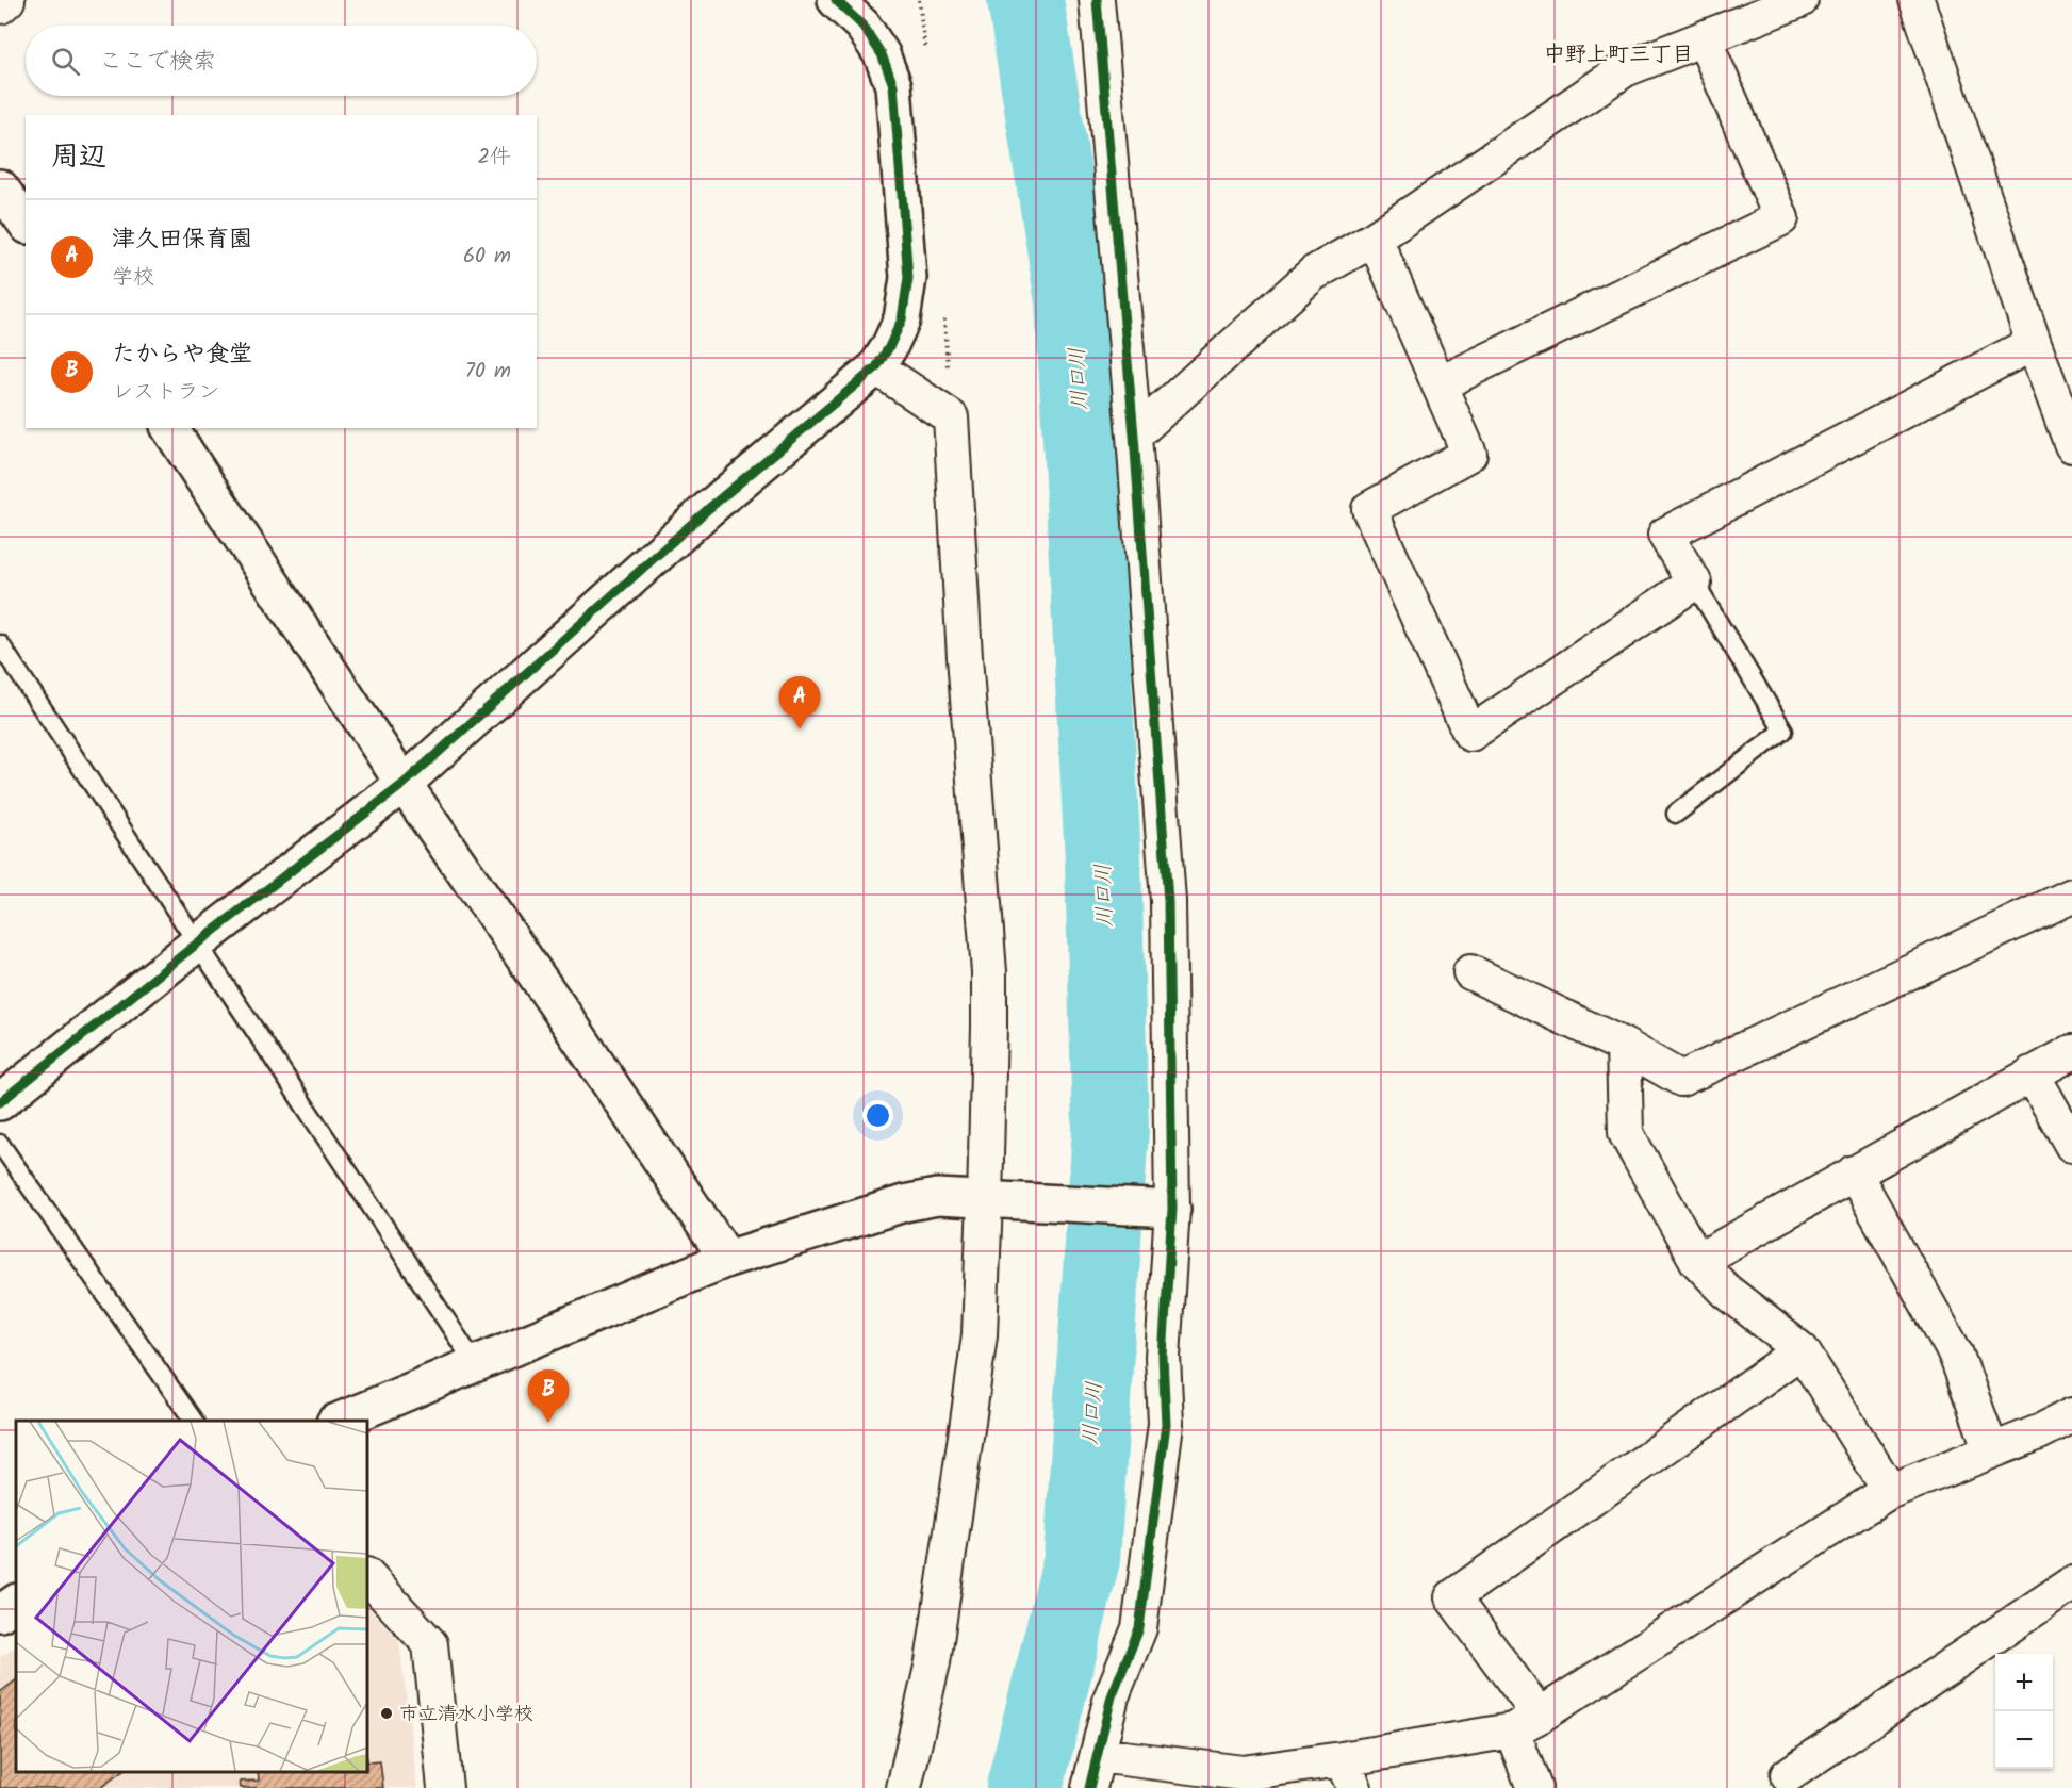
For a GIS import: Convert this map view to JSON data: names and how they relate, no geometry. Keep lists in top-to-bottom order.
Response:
{
  "districts": ["中野上町三丁目"],
  "water": ["川口川"],
  "places": ["市立清水小学校"],
  "page": {
    "search": "ここで検索",
    "heading": ["周辺", "2件"],
    "list": [
      {
        "mark": "A",
        "name": "津久田保育園",
        "note": "学校",
        "value": "60 m"
      },
      {
        "mark": "B",
        "name": "たからや食堂",
        "note": "レストラン",
        "value": "70 m"
      }
    ],
    "pins": ["A", "B"],
    "map_buttons": ["+", "−"]
  }
}
